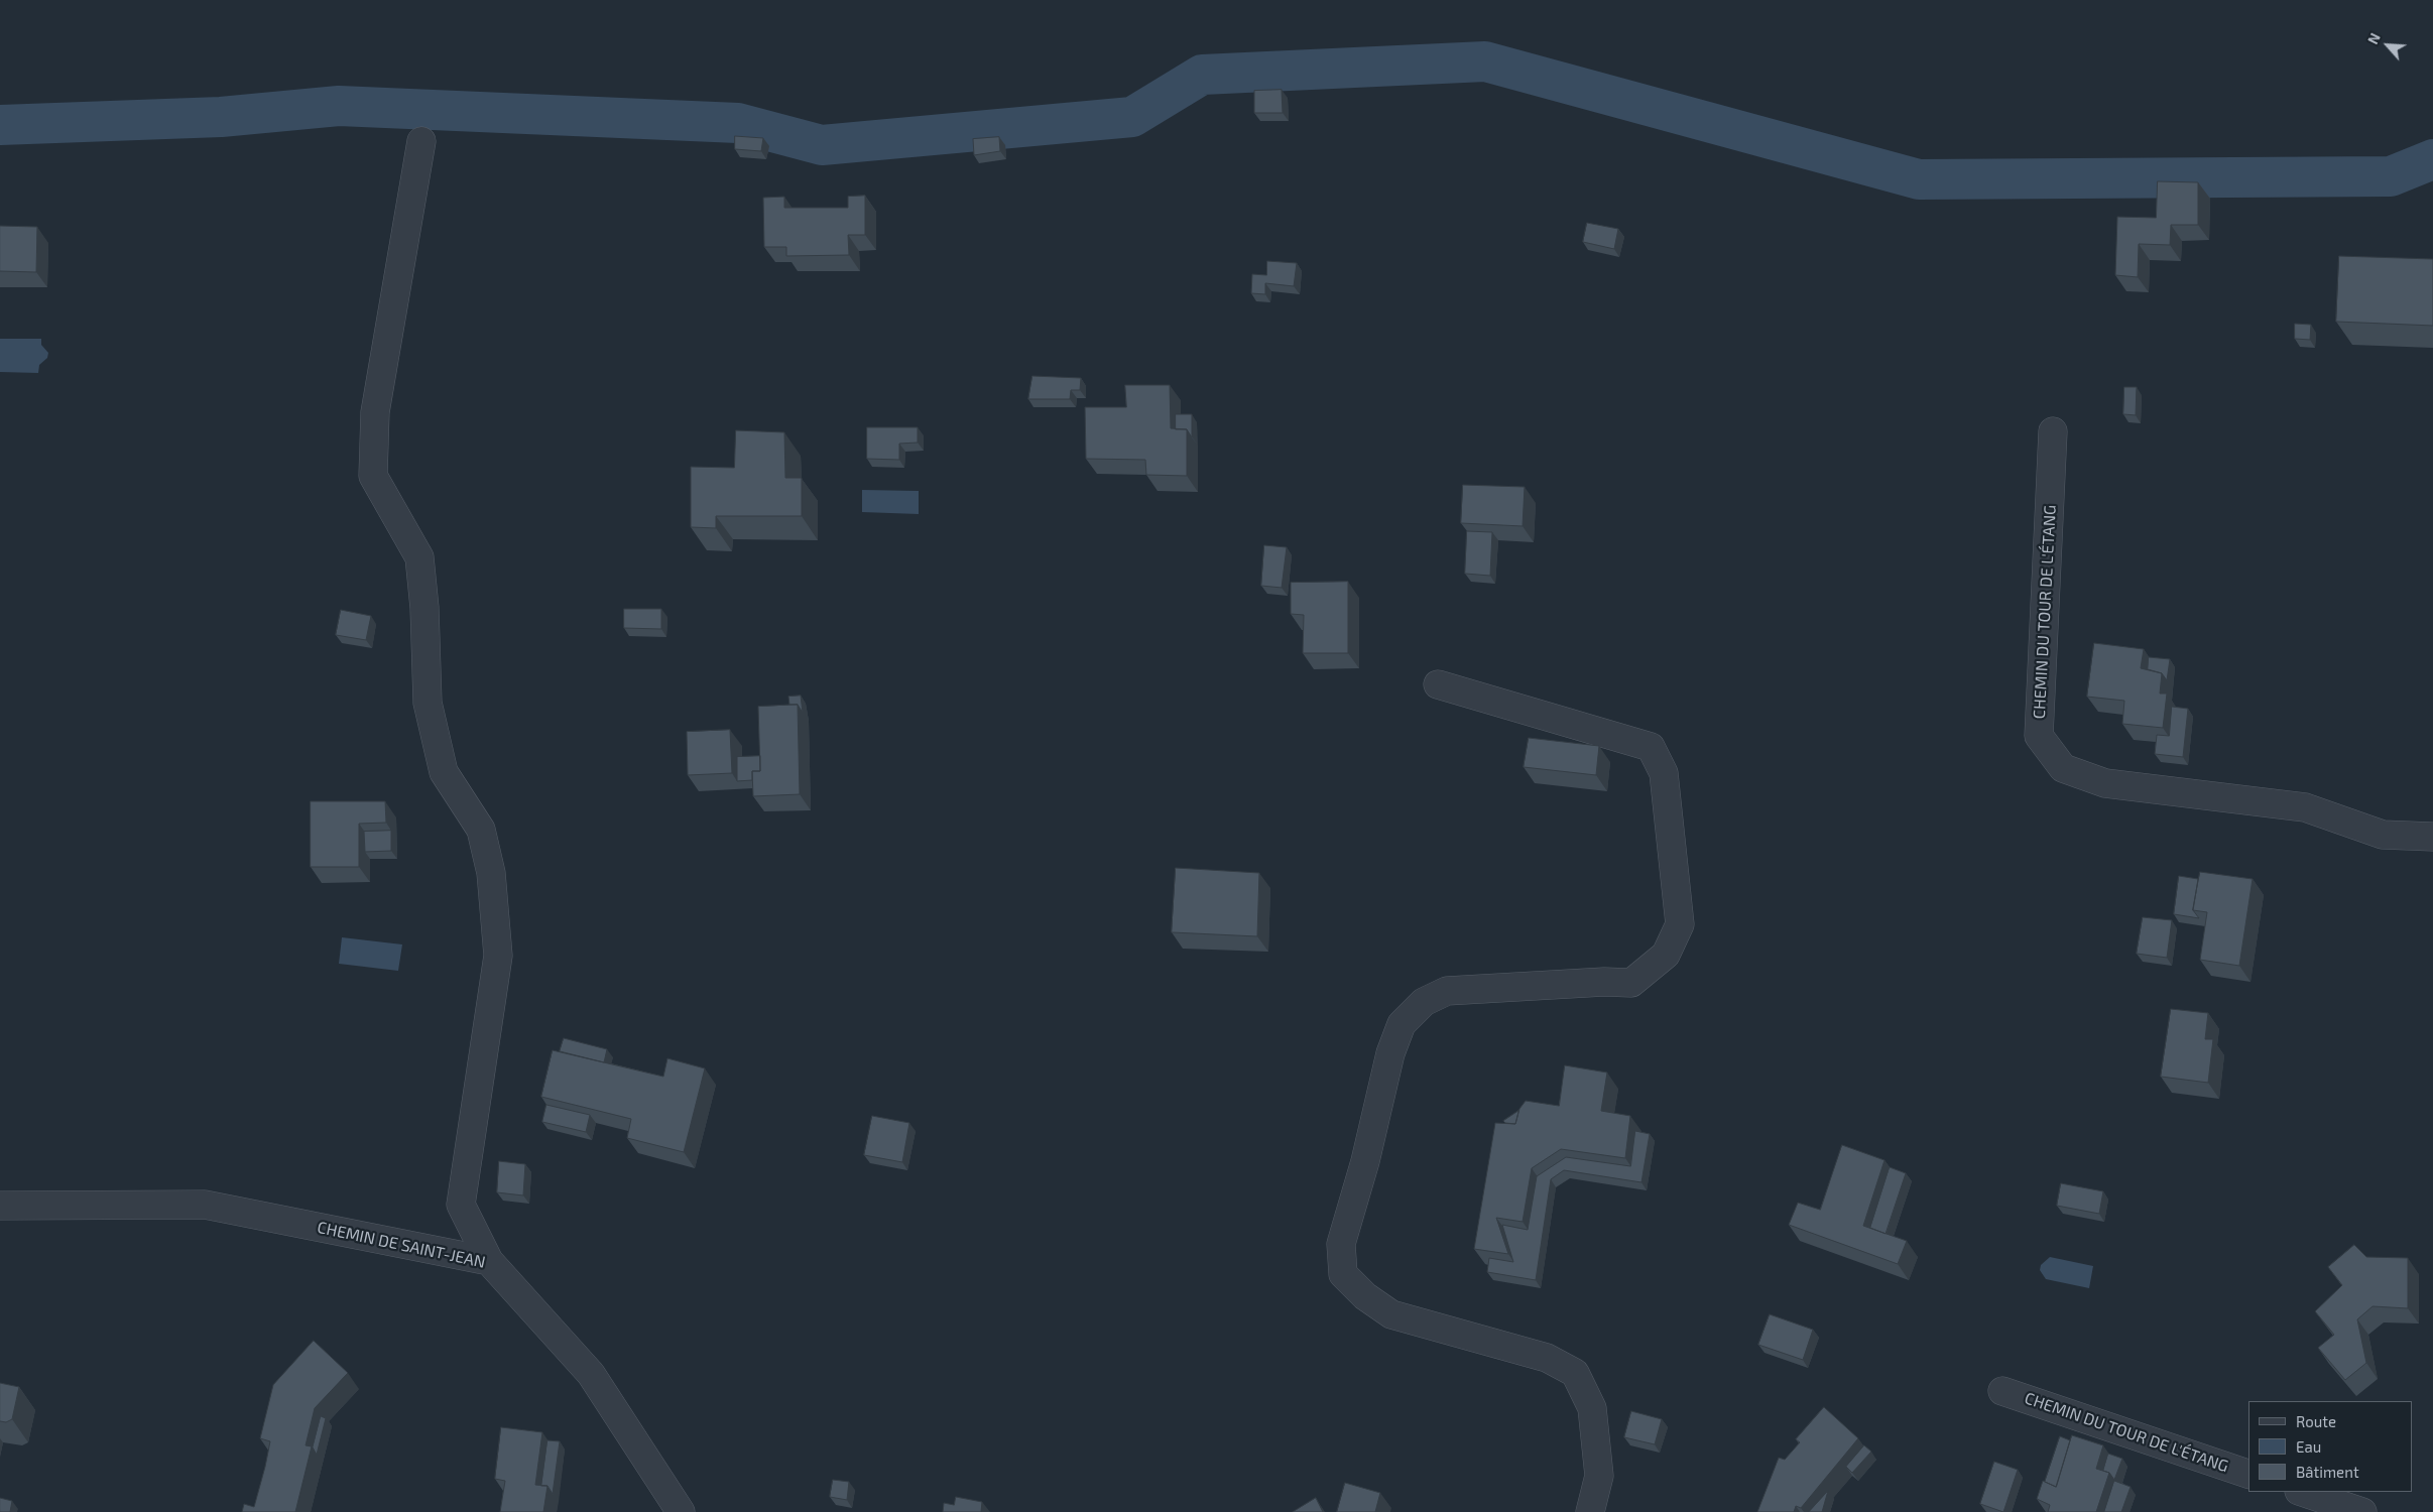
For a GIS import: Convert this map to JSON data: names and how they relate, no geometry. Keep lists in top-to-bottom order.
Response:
{
  "streets": {
    "street": ["CHEMIN DU TOUR DE L'ÉTANG", "CHEMIN DE SAINT-JEAN"]
  },
  "legend": ["Route", "Eau", "Bâtiment"],
  "north": "top left"
}
